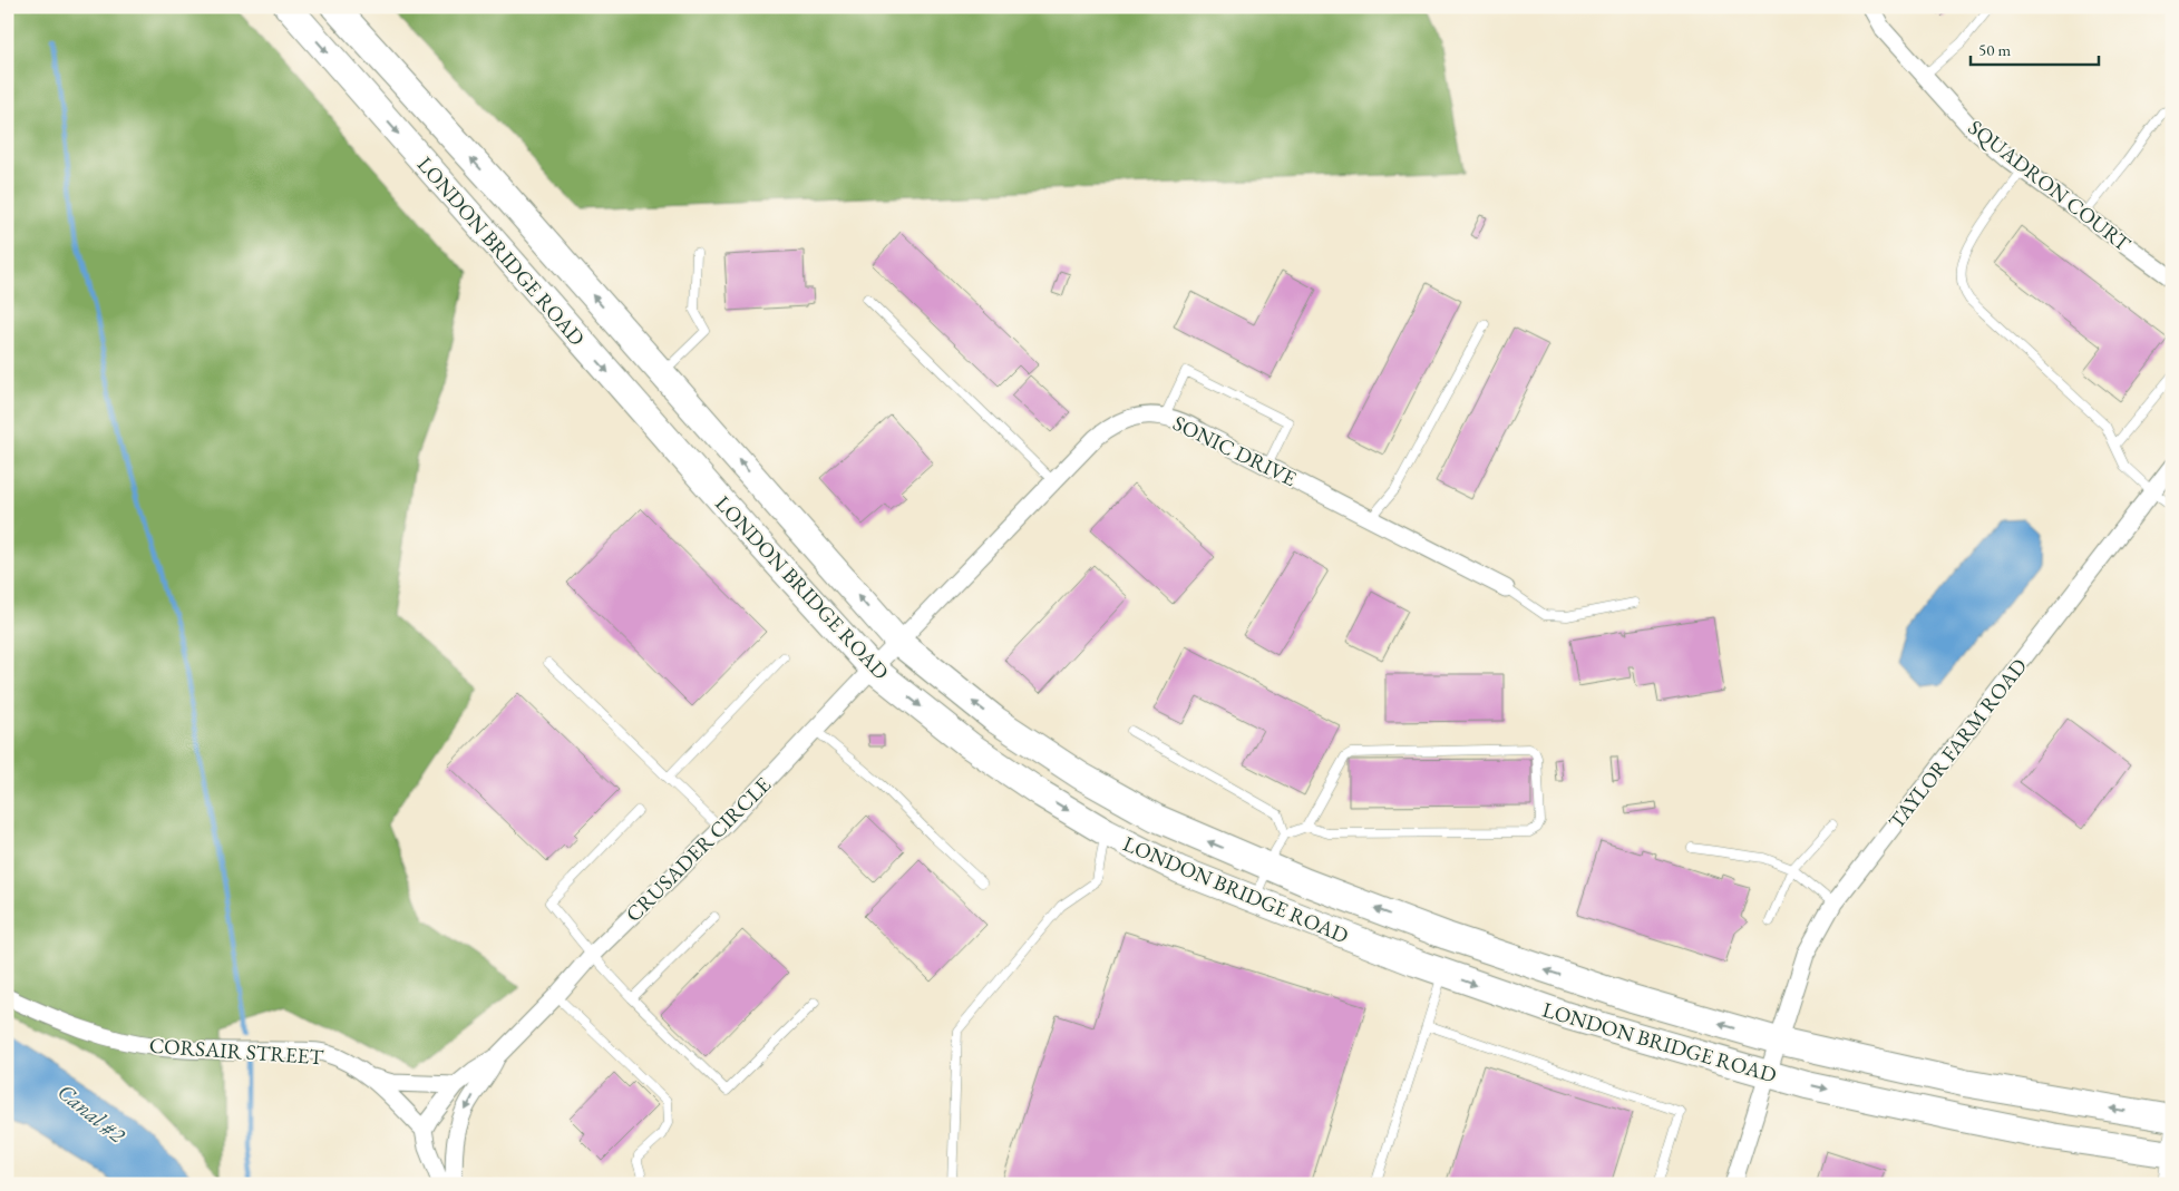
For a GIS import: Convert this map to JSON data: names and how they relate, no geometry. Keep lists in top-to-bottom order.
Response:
{
  "streets": {
    "main road": ["LONDON BRIDGE ROAD"],
    "street": [
      "SQUADRON COURT",
      "SONIC DRIVE",
      "TAYLOR FARM ROAD",
      "CRUSADER CIRCLE",
      "CORSAIR STREET"
    ]
  },
  "crossings": [
    ["LONDON BRIDGE ROAD", "SONIC DRIVE"],
    ["LONDON BRIDGE ROAD", "TAYLOR FARM ROAD"],
    ["LONDON BRIDGE ROAD", "CRUSADER CIRCLE"],
    ["SONIC DRIVE", "CRUSADER CIRCLE"],
    ["CRUSADER CIRCLE", "CORSAIR STREET"]
  ],
  "water": ["Canal #2"],
  "scale_bar": "50 m"
}
